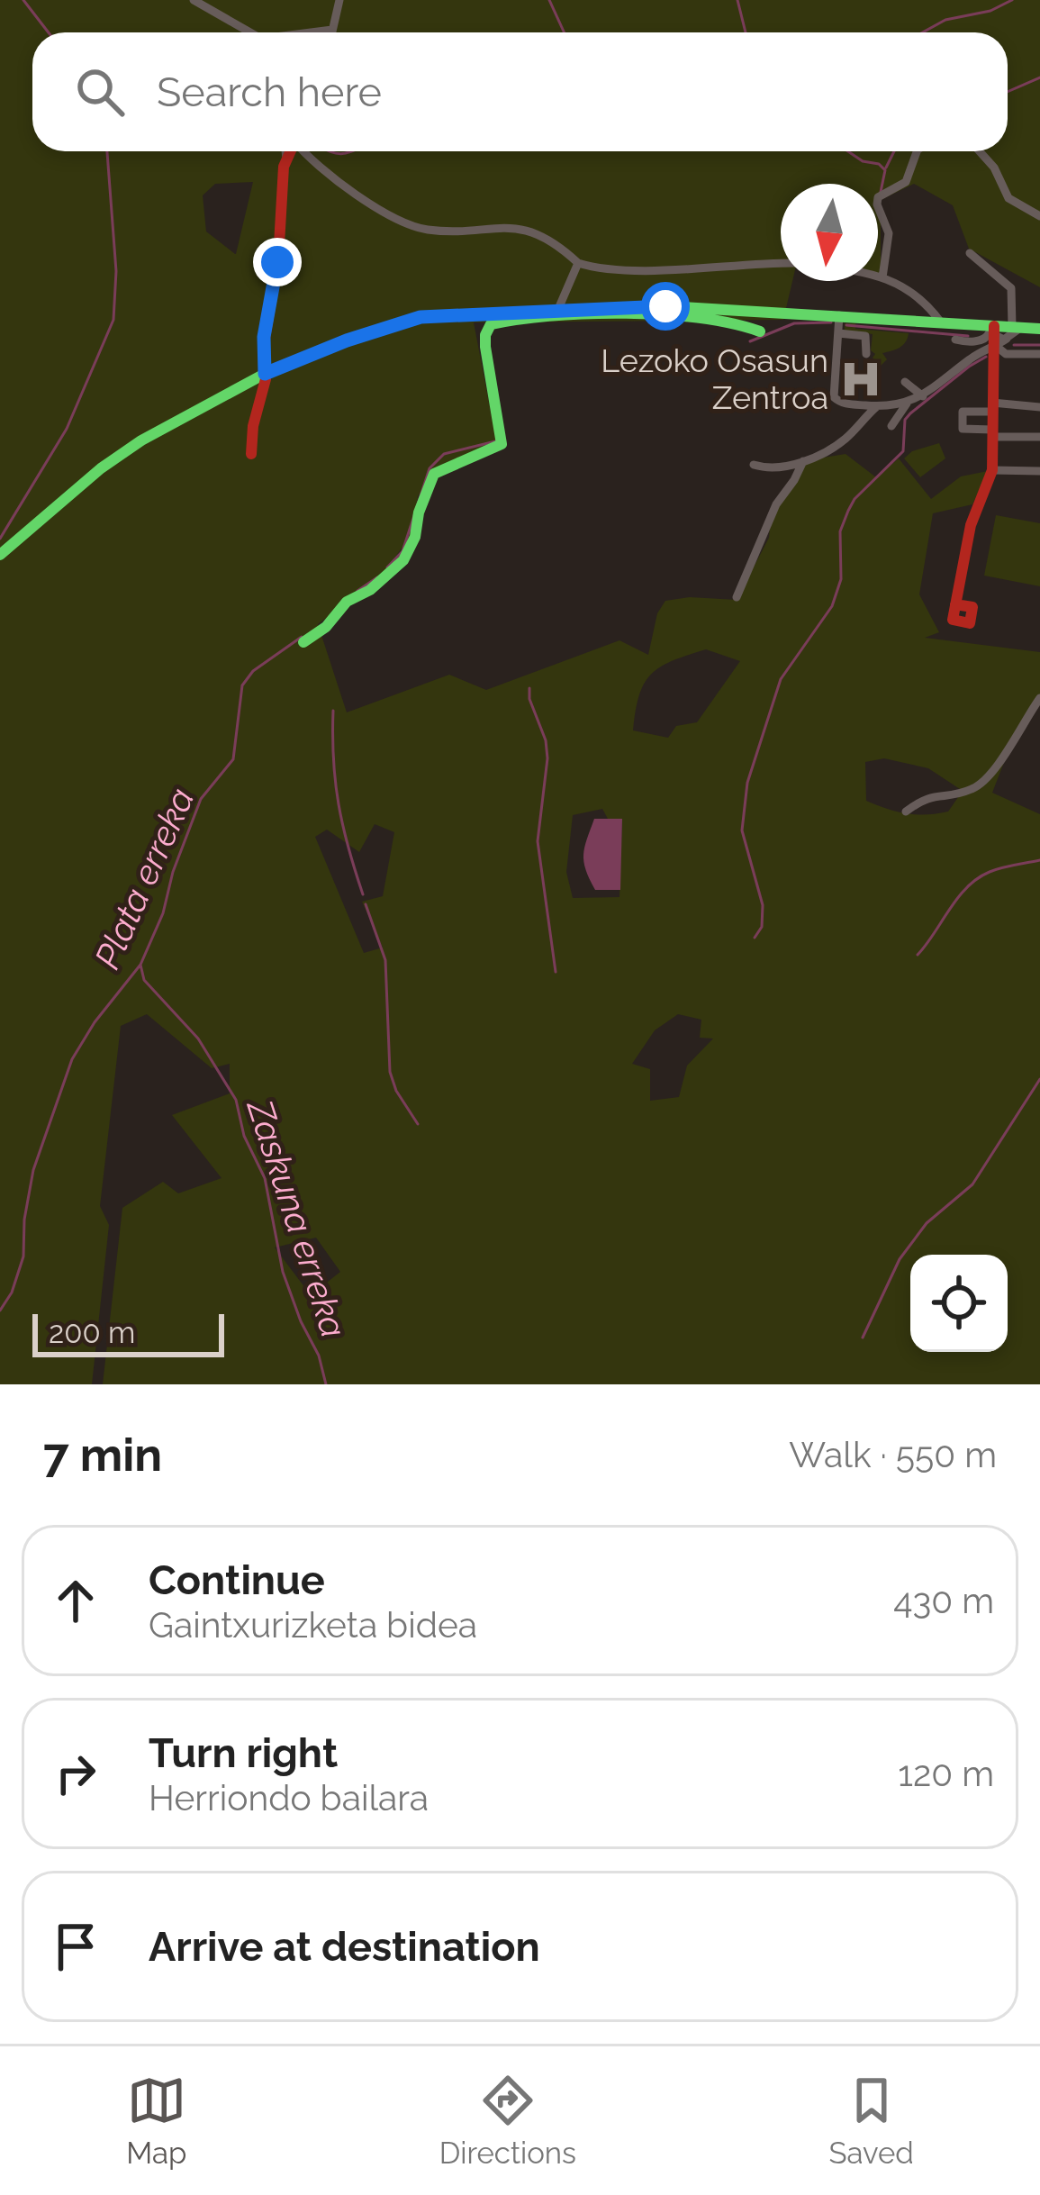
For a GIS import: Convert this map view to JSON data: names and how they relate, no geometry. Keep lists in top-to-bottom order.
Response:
{
  "water": ["Plata erreka", "Zaskuna erreka"],
  "places": {
    "hospital": ["Lezoko Osasun Zentroa"]
  },
  "scale_bar": "200 m",
  "north": "bottom",
  "page": {
    "search": "Search here",
    "scale": "200 m",
    "heading": ["7 min", "Walk · 550 m"],
    "list": [
      ["Continue", "Gaintxurizketa bidea", "430 m"],
      ["Turn right", "Herriondo bailara", "120 m"],
      "Arrive at destination"
    ],
    "nav": ["Map", "Directions", "Saved"]
  }
}
